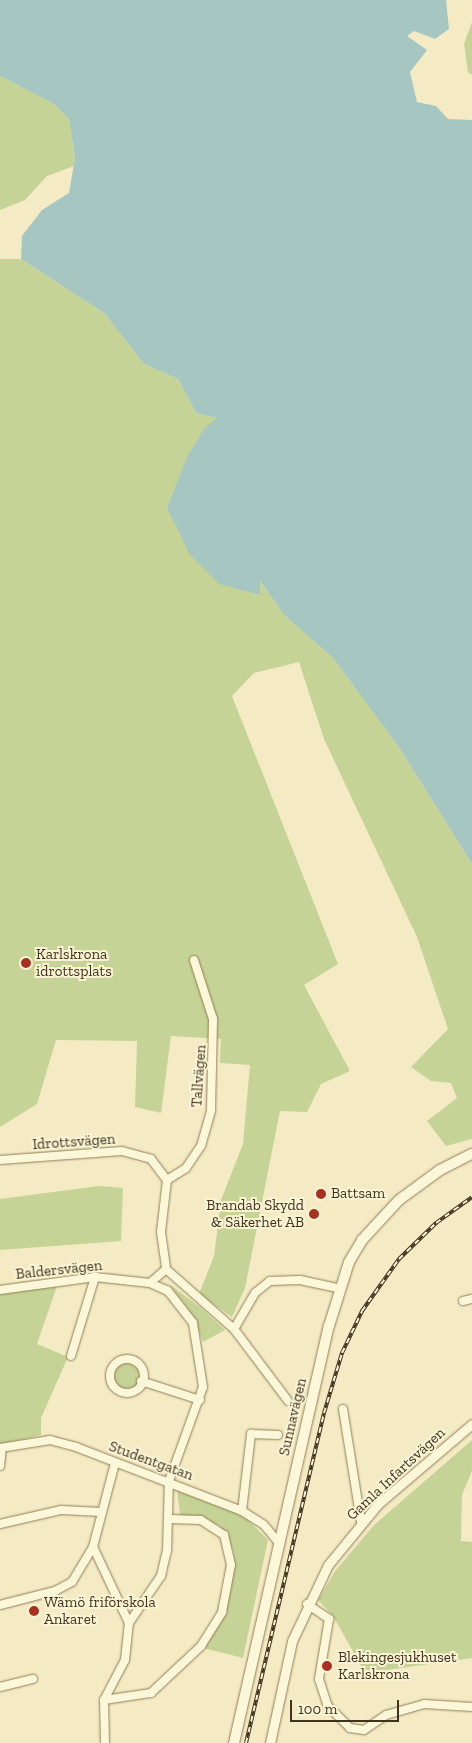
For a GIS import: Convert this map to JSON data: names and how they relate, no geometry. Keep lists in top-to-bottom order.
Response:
{
  "streets": {
    "main road": ["Sunnavägen"],
    "street": [
      "Tallvägen",
      "Idrottsvägen",
      "Baldersvägen",
      "Studentgatan",
      "Gamla Infartsvägen"
    ]
  },
  "crossings": [
    ["Tallvägen", "Idrottsvägen"],
    ["Sunnavägen", "Studentgatan"]
  ],
  "places": [
    "Karlskrona idrottsplats",
    "Battsam",
    "Brandab Skydd & Säkerhet AB",
    "Wämö friförskola Ankaret",
    "Blekingesjukhuset Karlskrona"
  ],
  "scale_bar": "100 m"
}
